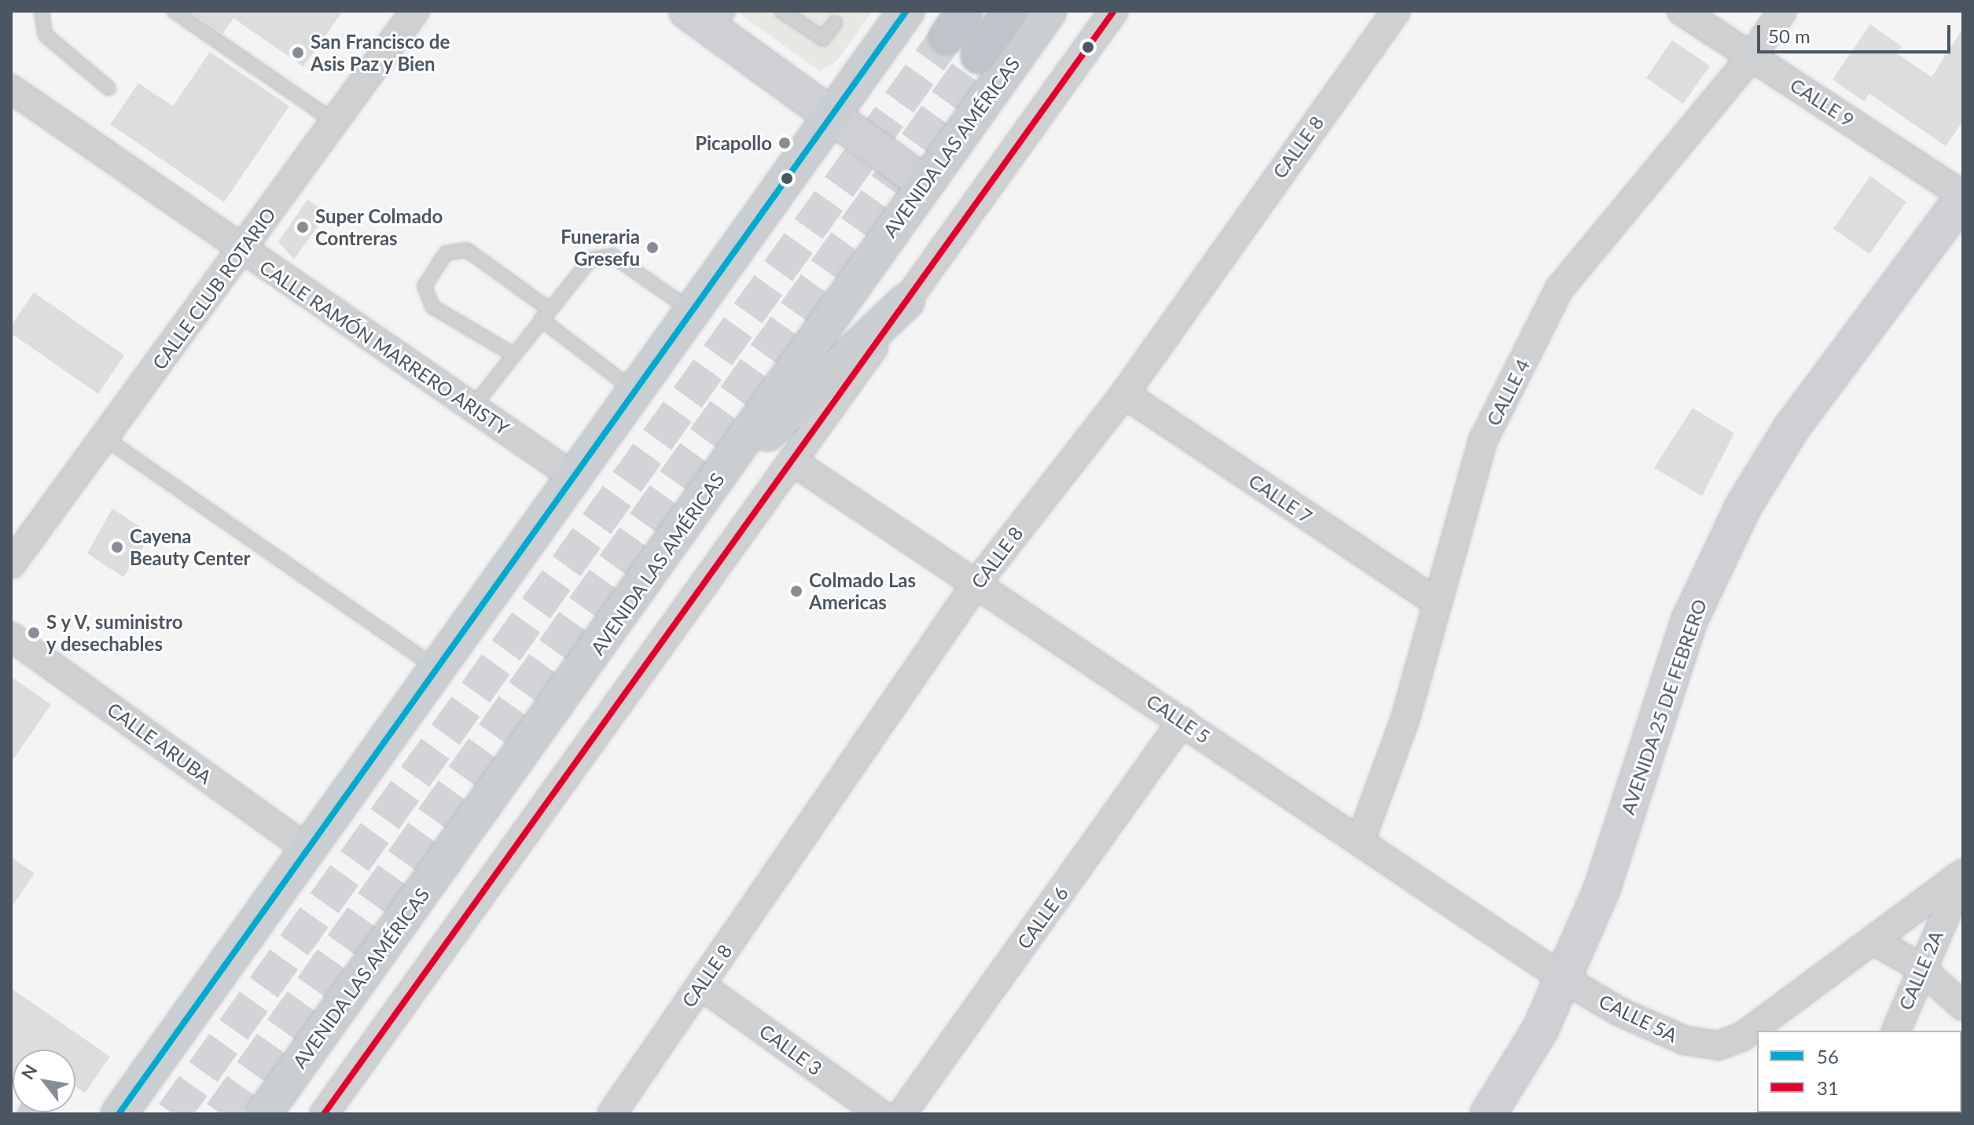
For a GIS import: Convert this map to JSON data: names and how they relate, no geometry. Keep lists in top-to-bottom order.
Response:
{
  "streets": {
    "main road": ["AVENIDA LAS AMÉRICAS", "AVENIDA 25 DE FEBRERO"],
    "street": [
      "CALLE 9",
      "CALLE 8",
      "CALLE CLUB ROTARIO",
      "CALLE RAMÓN MARRERO ARISTY",
      "CALLE 4",
      "CALLE 7",
      "CALLE 5",
      "CALLE ARUBA",
      "CALLE 6",
      "CALLE 2A",
      "CALLE 5A",
      "CALLE 3"
    ]
  },
  "crossings": [
    ["CALLE 9", "CALLE 4"],
    ["CALLE 9", "AVENIDA 25 DE FEBRERO"],
    ["CALLE 8", "CALLE 7"],
    ["CALLE 8", "CALLE 5"],
    ["CALLE 8", "CALLE 3"],
    ["CALLE CLUB ROTARIO", "CALLE RAMÓN MARRERO ARISTY"],
    ["CALLE 4", "CALLE 7"],
    ["CALLE 4", "CALLE 5"],
    ["AVENIDA 25 DE FEBRERO", "CALLE 5"],
    ["AVENIDA 25 DE FEBRERO", "CALLE 5A"],
    ["CALLE 5", "CALLE 6"],
    ["CALLE 5", "CALLE 5A"],
    ["CALLE 2A", "CALLE 5A"]
  ],
  "places": [
    "San Francisco de Asis Paz y Bien",
    "Picapollo",
    "Super Colmado Contreras",
    "Funeraria Gresefu",
    "Cayena Beauty Center",
    "Colmado Las Americas",
    "S y V, suministro y desechables"
  ],
  "lines": ["transit line 56", "transit line 31"],
  "legend": ["56", "31"],
  "scale_bar": "50 m",
  "north": "top left"
}
